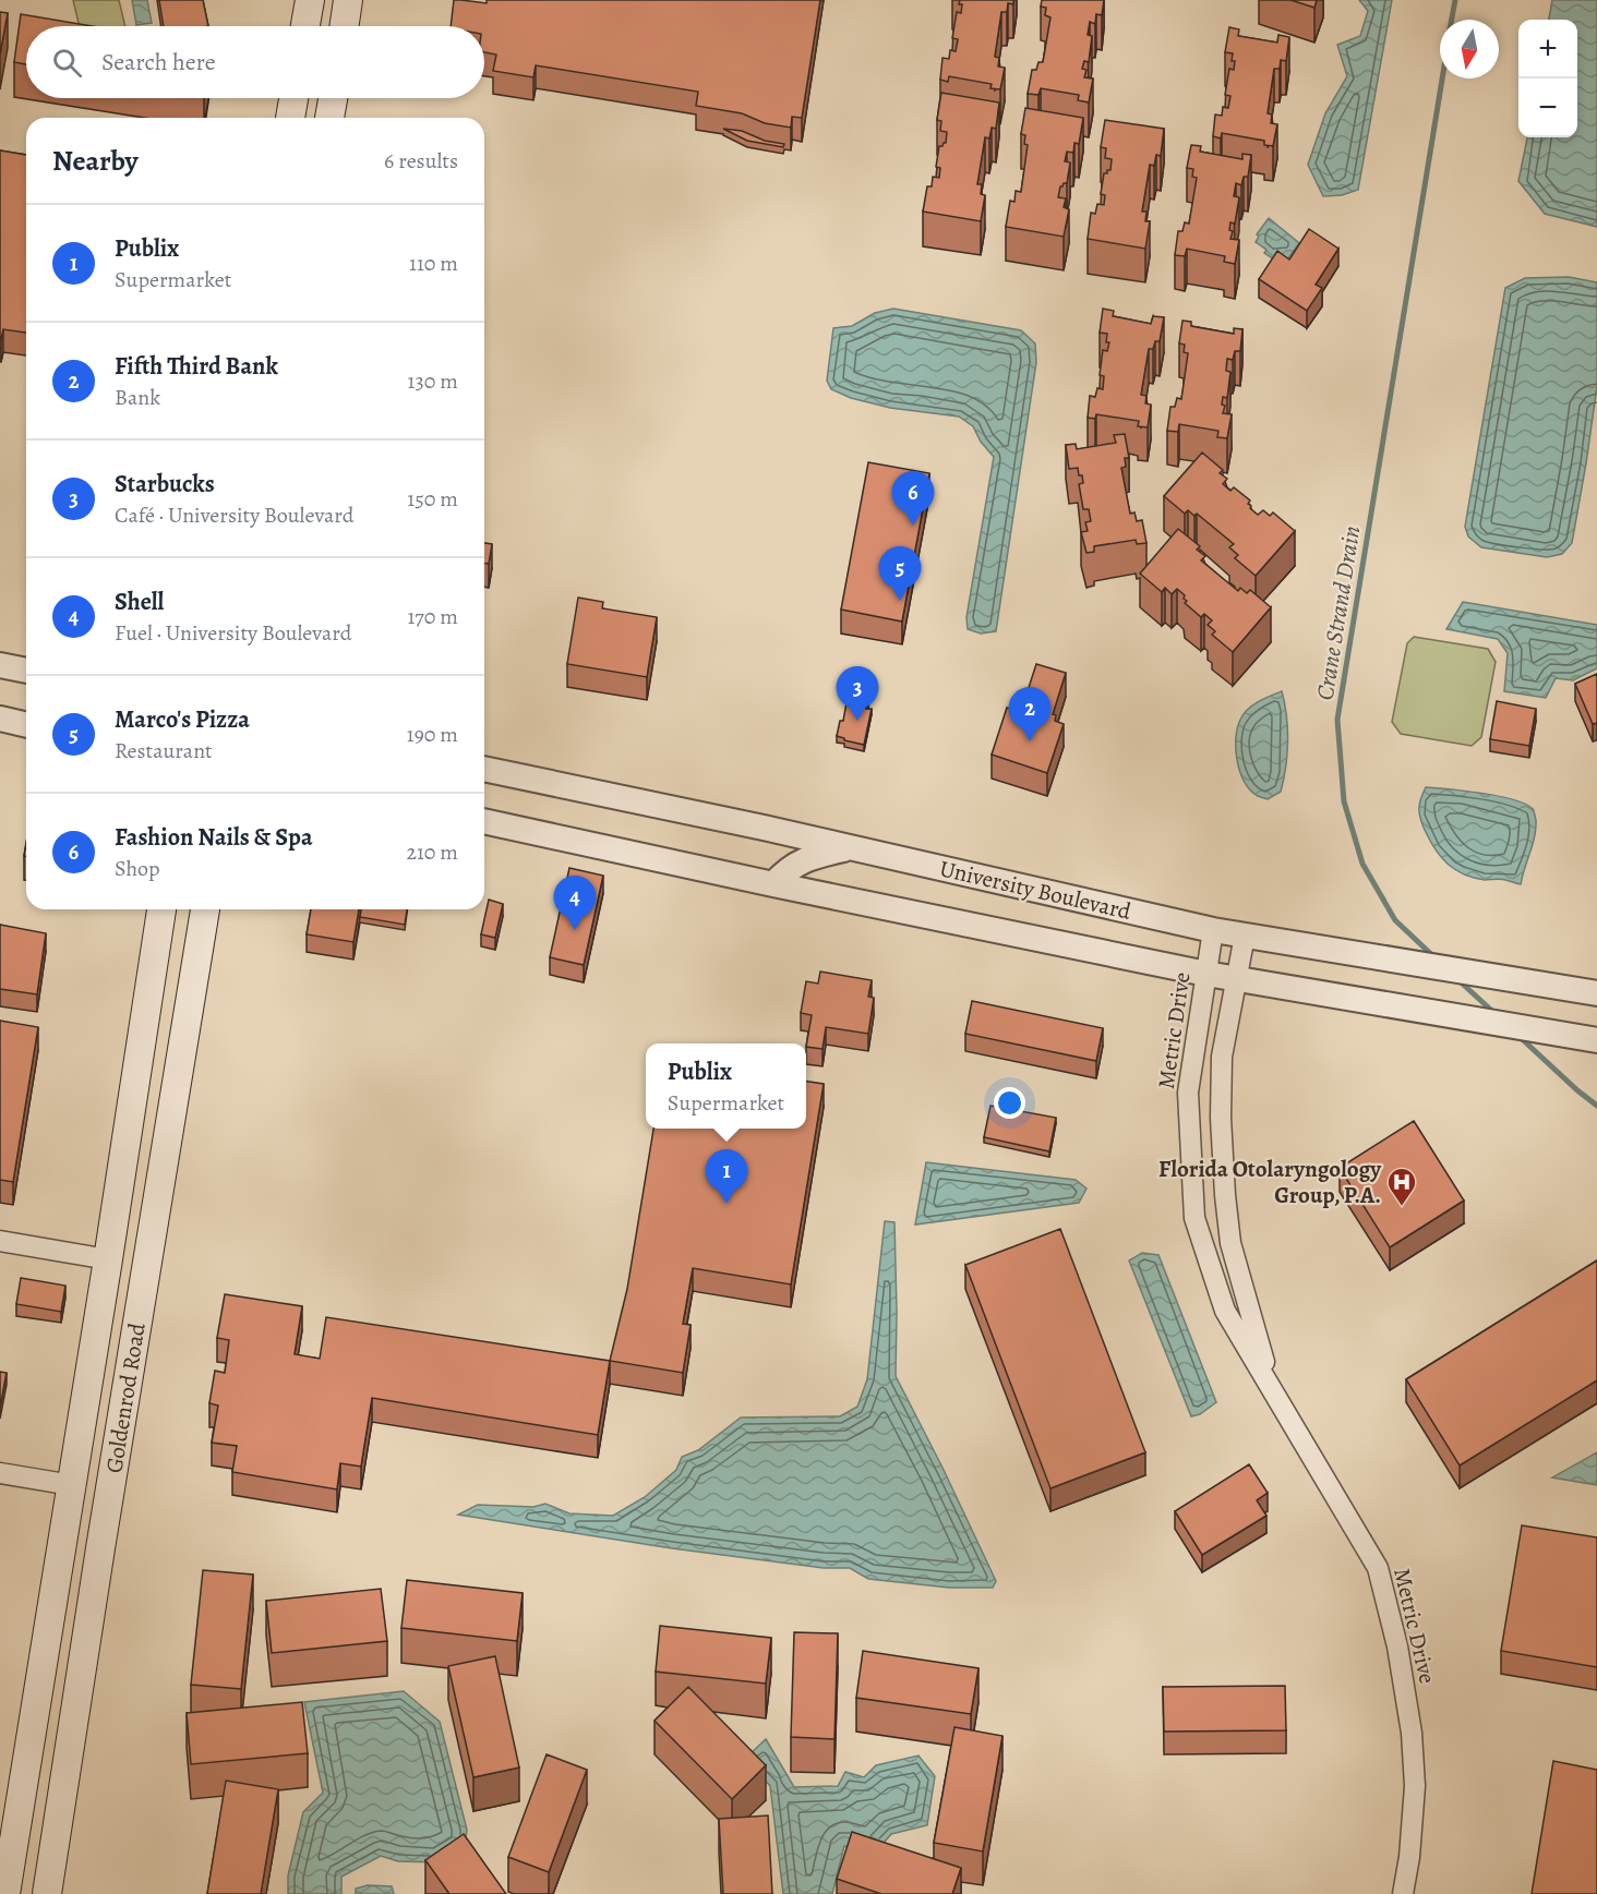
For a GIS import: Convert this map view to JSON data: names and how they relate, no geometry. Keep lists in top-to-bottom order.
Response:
{
  "streets": {
    "main road": ["Goldenrod Road"],
    "street": ["University Boulevard", "Metric Drive"]
  },
  "crossings": [
    ["University Boulevard", "Metric Drive"]
  ],
  "water": ["Crane Strand Drain"],
  "places": {
    "hospital": ["Florida Otolaryngology Group, P.A."]
  },
  "north": "bottom",
  "page": {
    "map_buttons": ["+", "−"],
    "search": "Search here",
    "heading": ["Nearby", "6 results"],
    "list": [
      {
        "mark": "1",
        "name": "Publix",
        "note": "Supermarket",
        "value": "110 m"
      },
      {
        "mark": "2",
        "name": "Fifth Third Bank",
        "note": "Bank",
        "value": "130 m"
      },
      {
        "mark": "3",
        "name": "Starbucks",
        "note": "Café · University Boulevard",
        "value": "150 m"
      },
      {
        "mark": "4",
        "name": "Shell",
        "note": "Fuel · University Boulevard",
        "value": "170 m"
      },
      {
        "mark": "5",
        "name": "Marco's Pizza",
        "note": "Restaurant",
        "value": "190 m"
      },
      {
        "mark": "6",
        "name": "Fashion Nails & Spa",
        "note": "Shop",
        "value": "210 m"
      }
    ],
    "pins": [
      "6",
      "5",
      "3",
      "2",
      "4",
      "1"
    ],
    "popup": ["Publix", "Supermarket"]
  }
}
